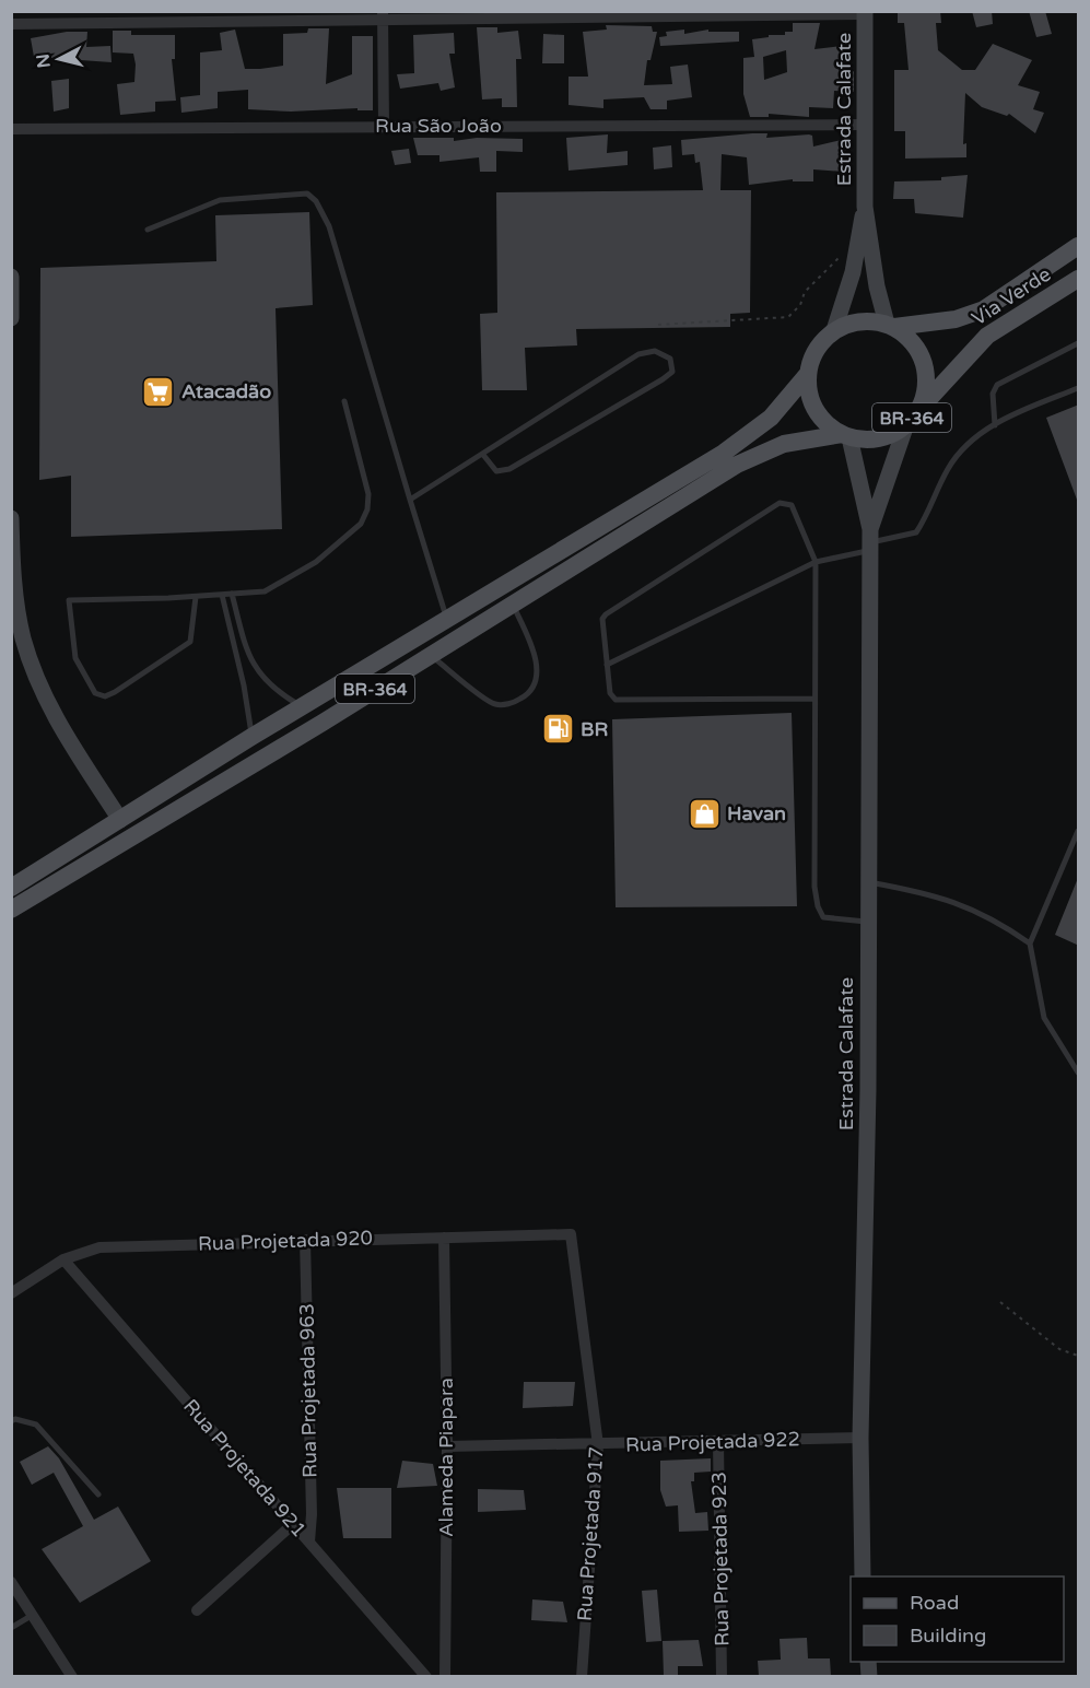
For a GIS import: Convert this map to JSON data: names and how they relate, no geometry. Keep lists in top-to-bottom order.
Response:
{
  "streets": {
    "main road": ["Via Verde", "BR-364"],
    "street": [
      "Estrada Calafate",
      "Rua São João",
      "Rua Projetada 920",
      "Rua Projetada 963",
      "Rua Projetada 922",
      "Alameda Piapara",
      "Rua Projetada 921",
      "Rua Projetada 917",
      "Rua Projetada 923"
    ]
  },
  "crossings": [
    ["Estrada Calafate", "Rua São João"],
    ["Estrada Calafate", "Via Verde"],
    ["Estrada Calafate", "BR-364"],
    ["Estrada Calafate", "Rua Projetada 922"],
    ["Via Verde", "BR-364"],
    ["Rua Projetada 920", "Rua Projetada 963"],
    ["Rua Projetada 920", "Alameda Piapara"],
    ["Rua Projetada 920", "Rua Projetada 921"],
    ["Rua Projetada 920", "Rua Projetada 917"],
    ["Rua Projetada 963", "Rua Projetada 921"],
    ["Rua Projetada 922", "Alameda Piapara"],
    ["Rua Projetada 922", "Rua Projetada 917"],
    ["Rua Projetada 922", "Rua Projetada 923"]
  ],
  "places": {
    "supermarket": ["Atacadão"],
    "fuel station": ["BR"],
    "shop": ["Havan"]
  },
  "legend": ["Road", "Building"],
  "north": "left"
}
